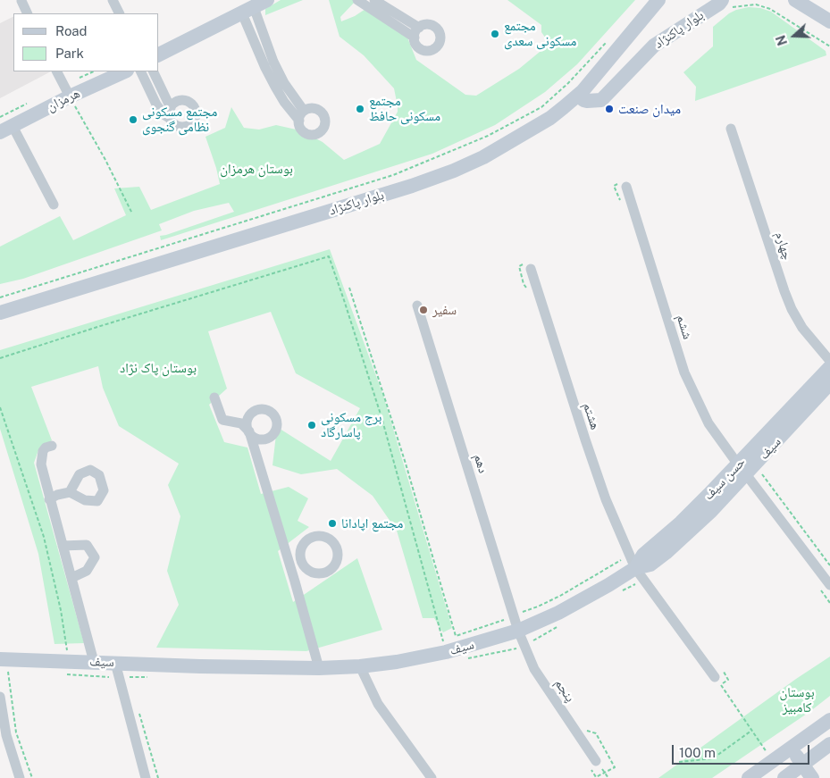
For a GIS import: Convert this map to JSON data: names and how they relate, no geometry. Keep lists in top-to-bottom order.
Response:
{
  "streets": {
    "street": [
      "بلوار پاکنژاد",
      "هرمزان",
      "چهارم",
      "ششم",
      "هشتم",
      "سیف",
      "دهم",
      "حسن سیف",
      "پنجم"
    ]
  },
  "crossings": [
    ["ششم", "سیف"],
    ["ششم", "حسن سیف"],
    ["هشتم", "سیف"],
    ["هشتم", "حسن سیف"],
    ["سیف", "دهم"],
    ["سیف", "حسن سیف"],
    ["سیف", "پنجم"],
    ["دهم", "پنجم"]
  ],
  "parks": ["بوستان هرمزان", "بوستان پاک نژاد", "بوستان کامبیز"],
  "places": [
    "مجتمع مسکونی سعدی",
    "مجتمع مسکونی حافظ",
    "میدان صنعت",
    "مجتمع مسکونی نظامی گنجوی",
    "سفیر",
    "برج مسکونی پاسارگاد",
    "مجتمع اپادانا"
  ],
  "legend": ["Road", "Park"],
  "scale_bar": "100 m",
  "north": "left"
}
